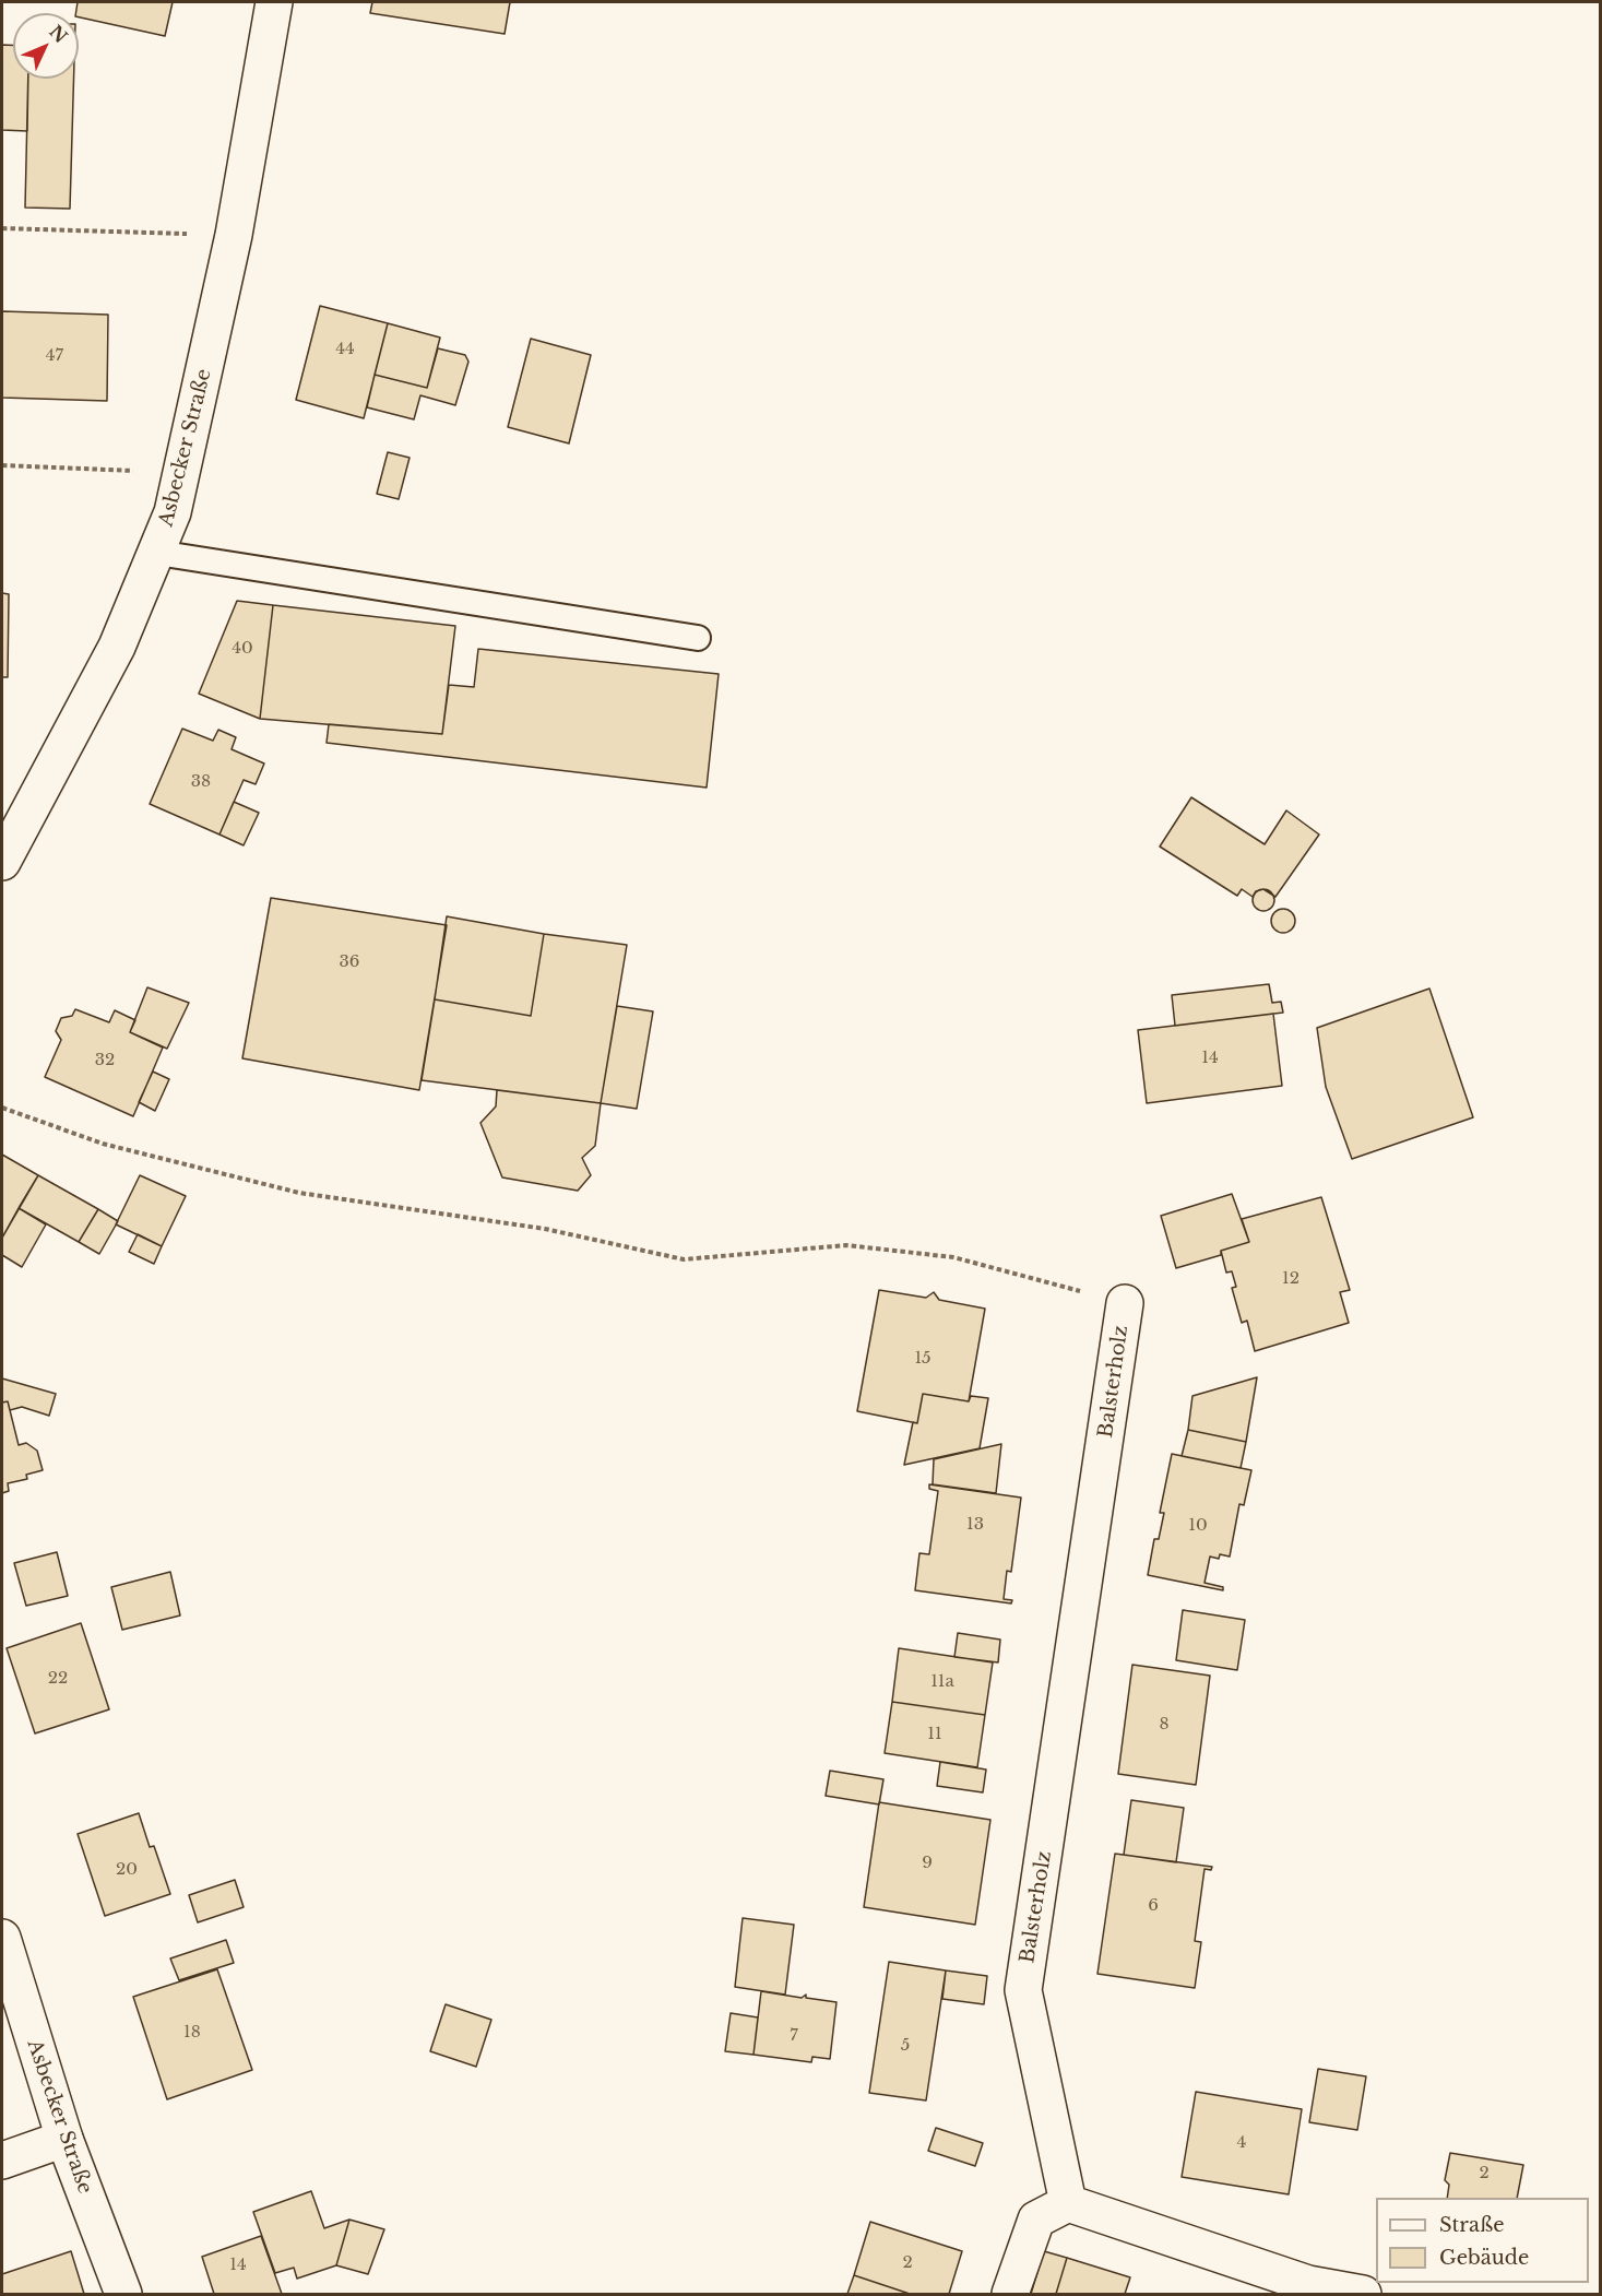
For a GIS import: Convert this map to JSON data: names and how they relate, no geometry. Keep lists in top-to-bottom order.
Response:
{
  "streets": {
    "street": ["Asbecker Straße", "Balsterholz"]
  },
  "house_numbers": [
    "44",
    "47",
    "40",
    "38",
    "36",
    "14",
    "32",
    "12",
    "15",
    "13",
    "10",
    "22",
    "11a",
    "8",
    "11",
    "9",
    "20",
    "6",
    "18",
    "7",
    "5",
    "4",
    "2",
    "2",
    "14"
  ],
  "legend": ["Straße", "Gebäude"],
  "north": "top right"
}
